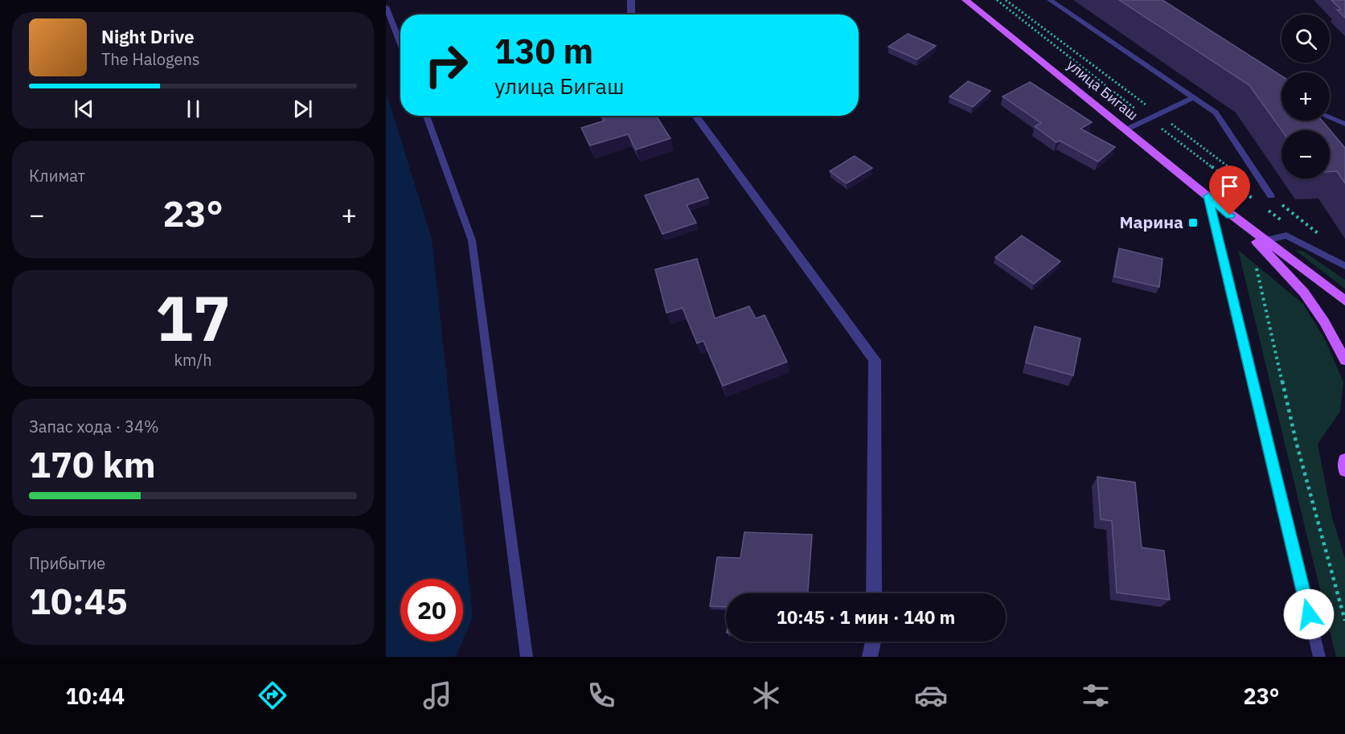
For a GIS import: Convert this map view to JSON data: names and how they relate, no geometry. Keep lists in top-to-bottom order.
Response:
{
  "streets": {
    "main road": ["улица Бигаш"]
  },
  "places": {
    "transit": ["Марина"]
  },
  "page": {
    "map_buttons": ["+", "−"],
    "turn": ["130 m", "улица Бигаш"],
    "song": ["Night Drive", "The Halogens"],
    "tile": [
      "Климат",
      ["17", "km/h"],
      ["Запас хода · 34%", "170 km"],
      ["Прибытие", "10:45"]
    ],
    "heat": ["−", "23°", "+"],
    "limit": "20",
    "trip": "10:45 · 1 мин · 140 m",
    "tabs": ["10:44", "23°"]
  }
}
